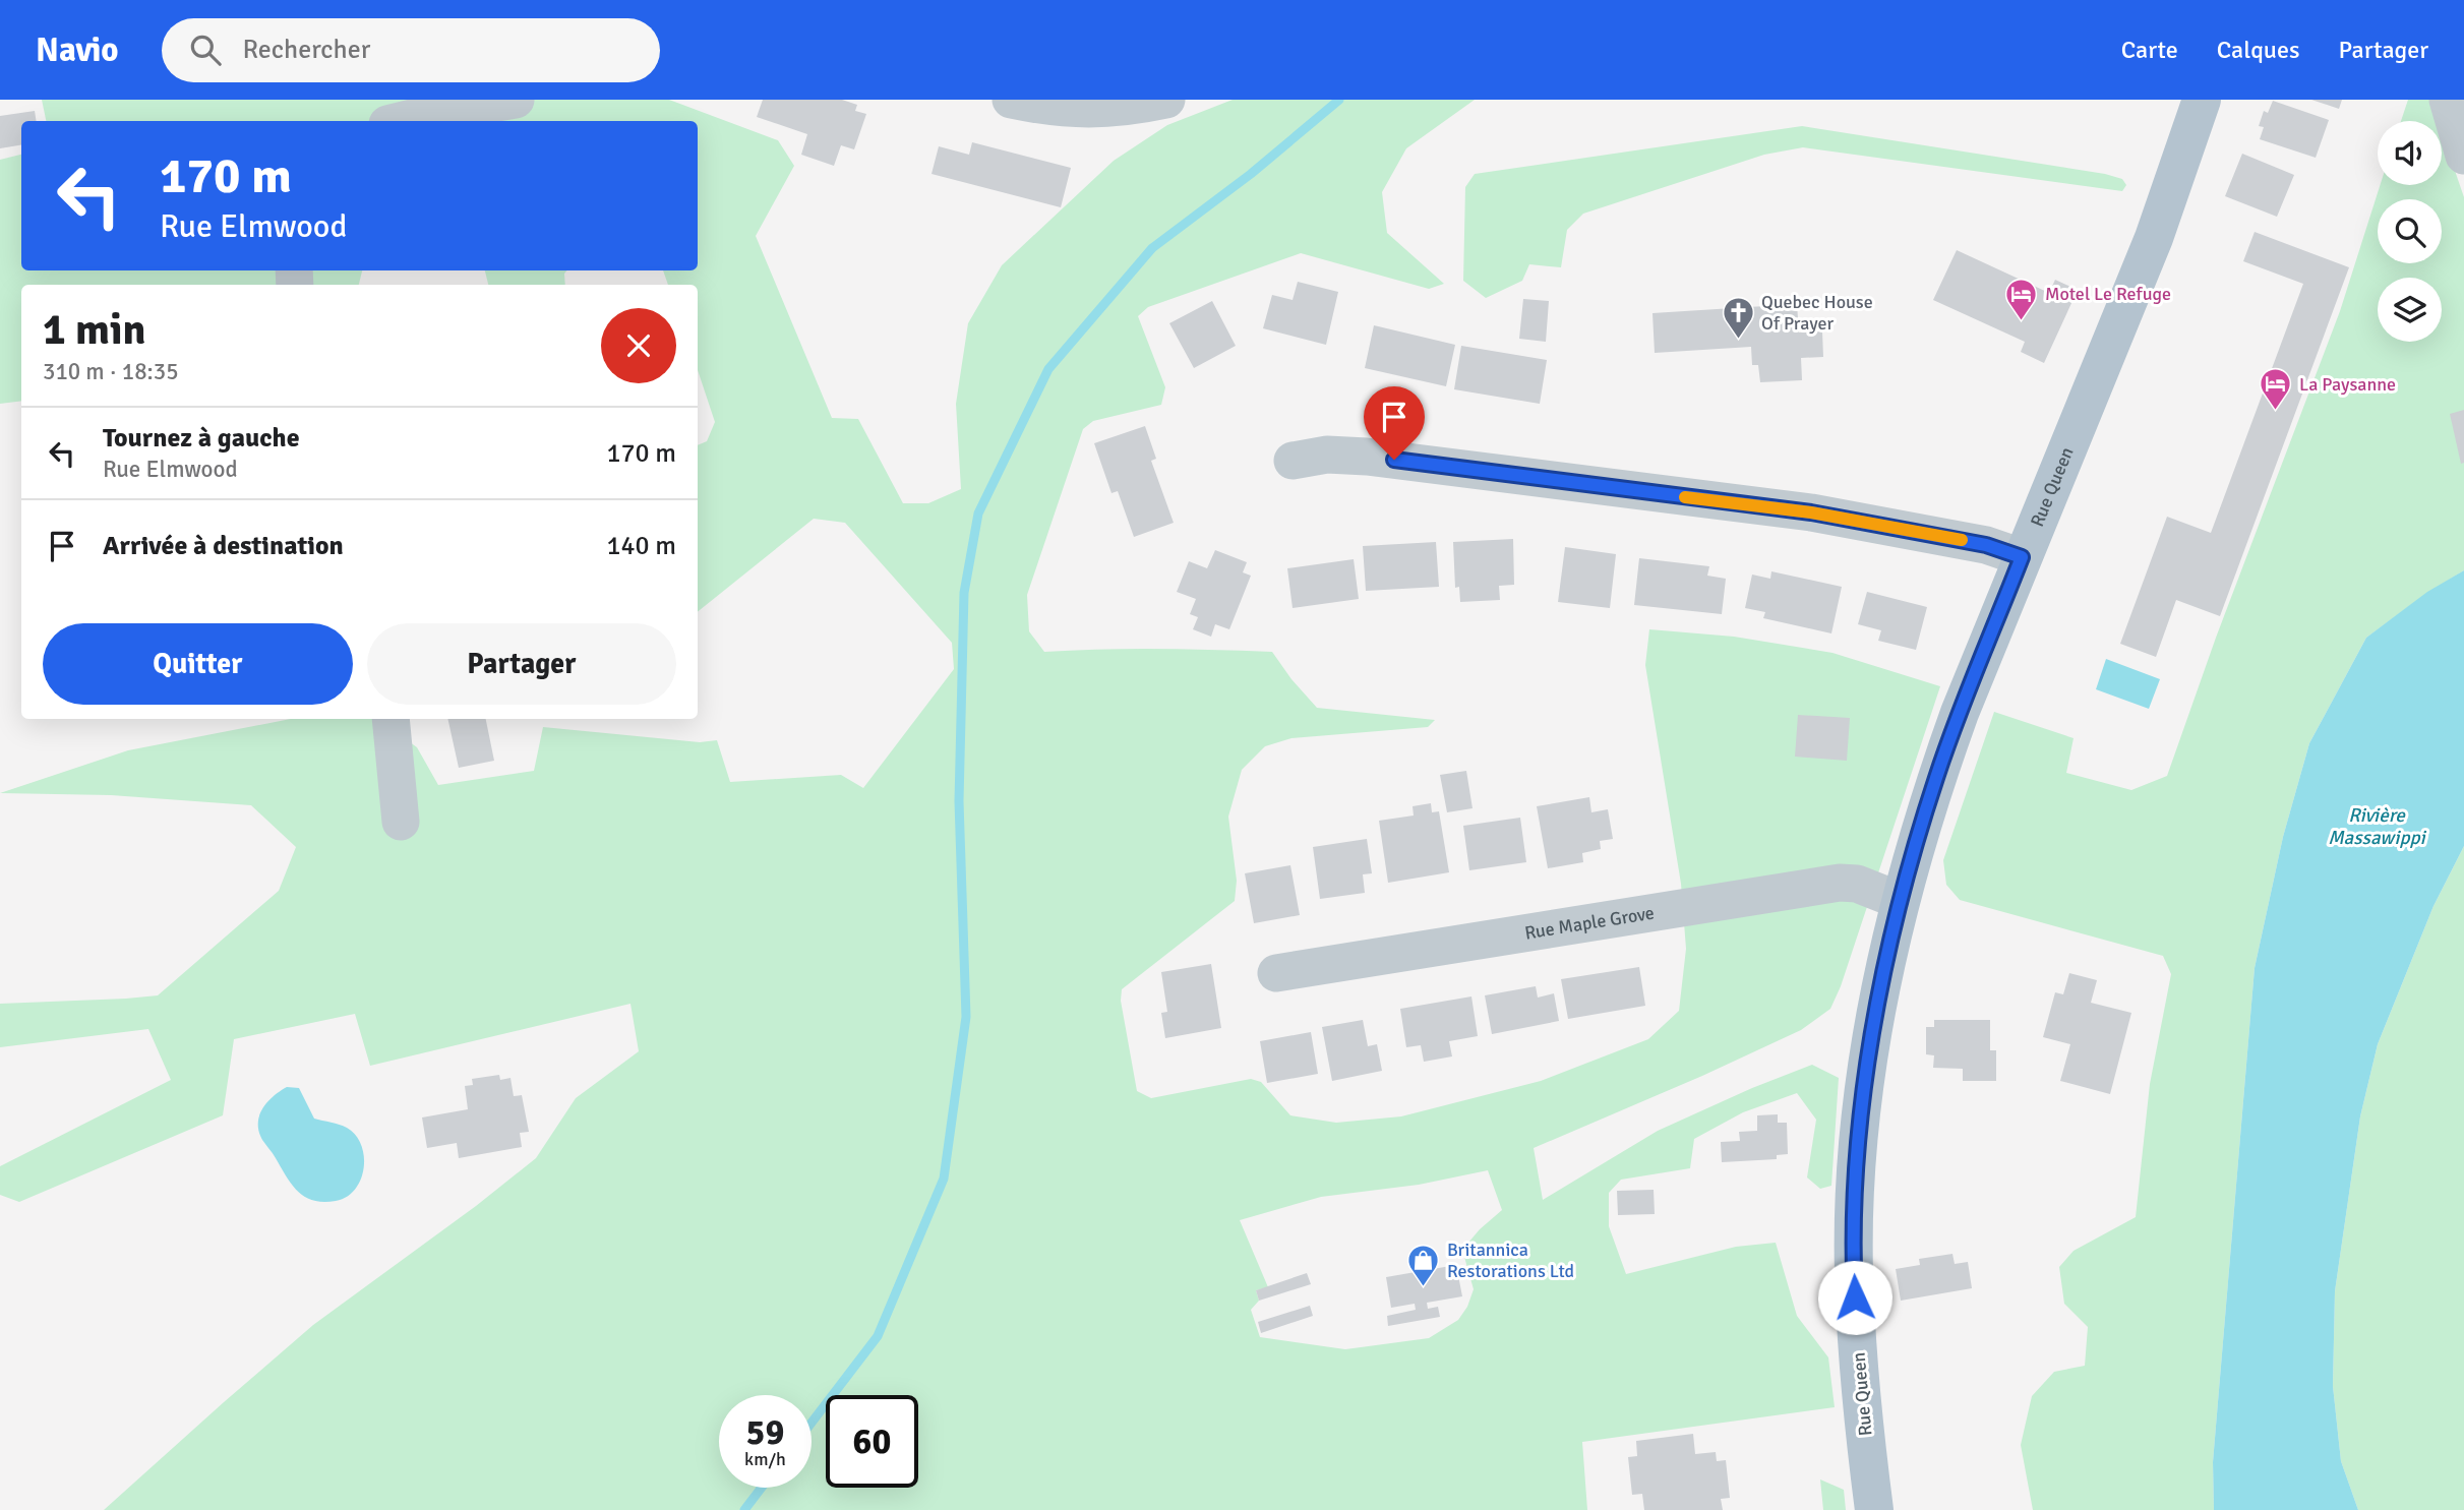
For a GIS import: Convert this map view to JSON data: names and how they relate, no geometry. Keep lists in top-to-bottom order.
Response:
{
  "streets": {
    "main road": ["Rue Queen"],
    "street": ["Rue Maple Grove"]
  },
  "crossings": [
    ["Rue Queen", "Rue Maple Grove"]
  ],
  "water": ["Rivière Massawippi"],
  "places": {
    "hotel": ["Motel Le Refuge", "La Paysanne"],
    "church": ["Quebec House Of Prayer"],
    "shop": ["Britannica Restorations Ltd"]
  },
  "page": {
    "header": "Navio",
    "search": "Rechercher",
    "nav": ["Carte", "Calques", "Partager"],
    "turn": ["170 m", "Rue Elmwood"],
    "heading": ["1 min", "310 m · 18:35"],
    "list": [
      {
        "name": "Tournez à gauche",
        "note": "Rue Elmwood",
        "value": "170 m"
      },
      {
        "name": "Arrivée à destination",
        "value": "140 m"
      }
    ],
    "buttons": ["Quitter", "Partager"],
    "speed": "59 km/h",
    "limit": "60"
  }
}
